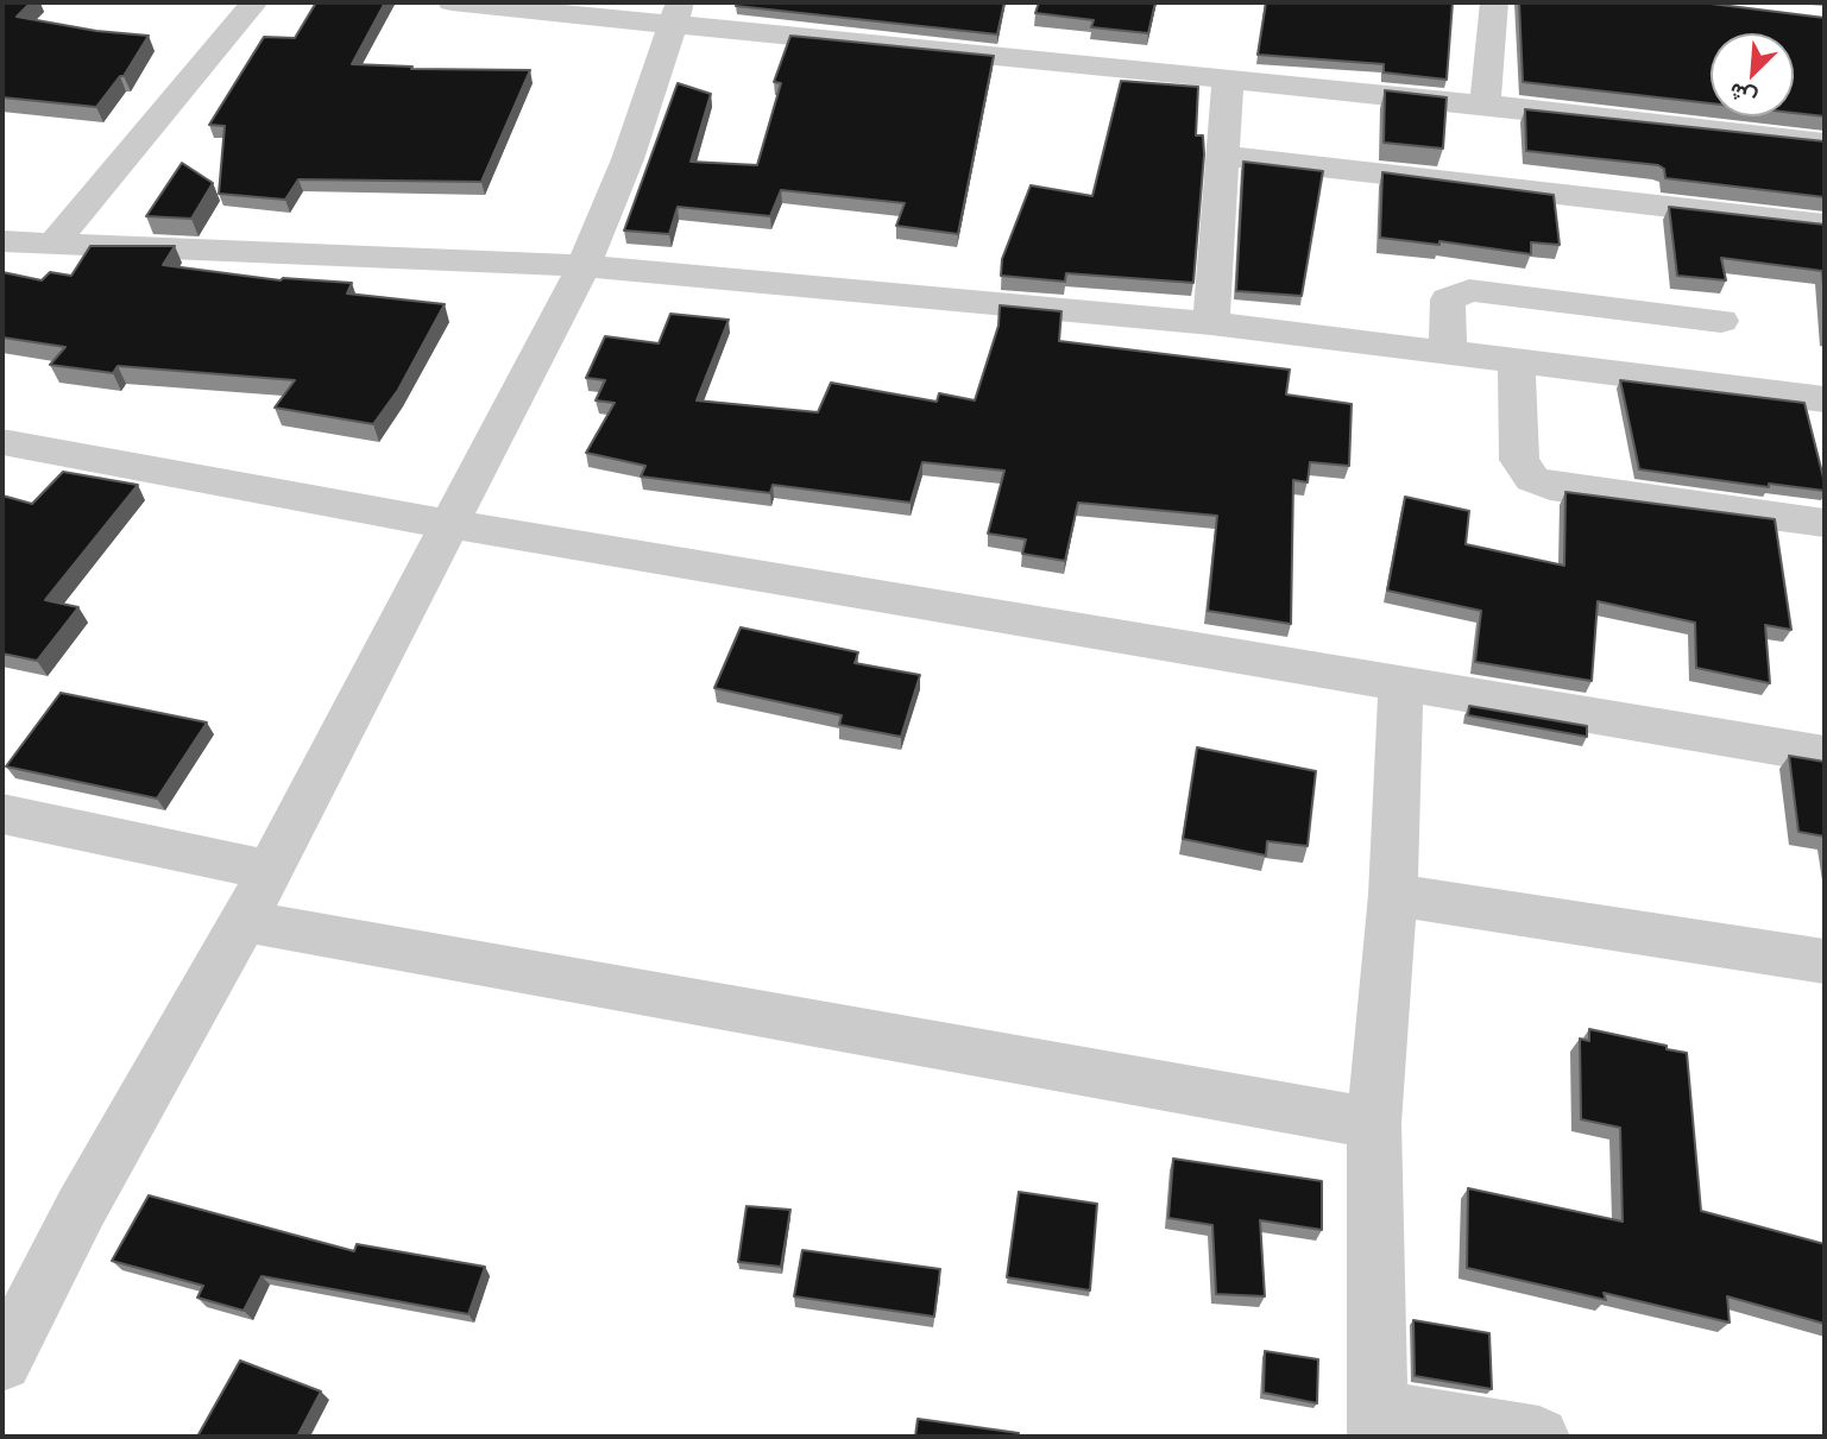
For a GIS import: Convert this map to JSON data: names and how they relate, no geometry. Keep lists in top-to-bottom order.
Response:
{
  "north": "bottom left"
}
